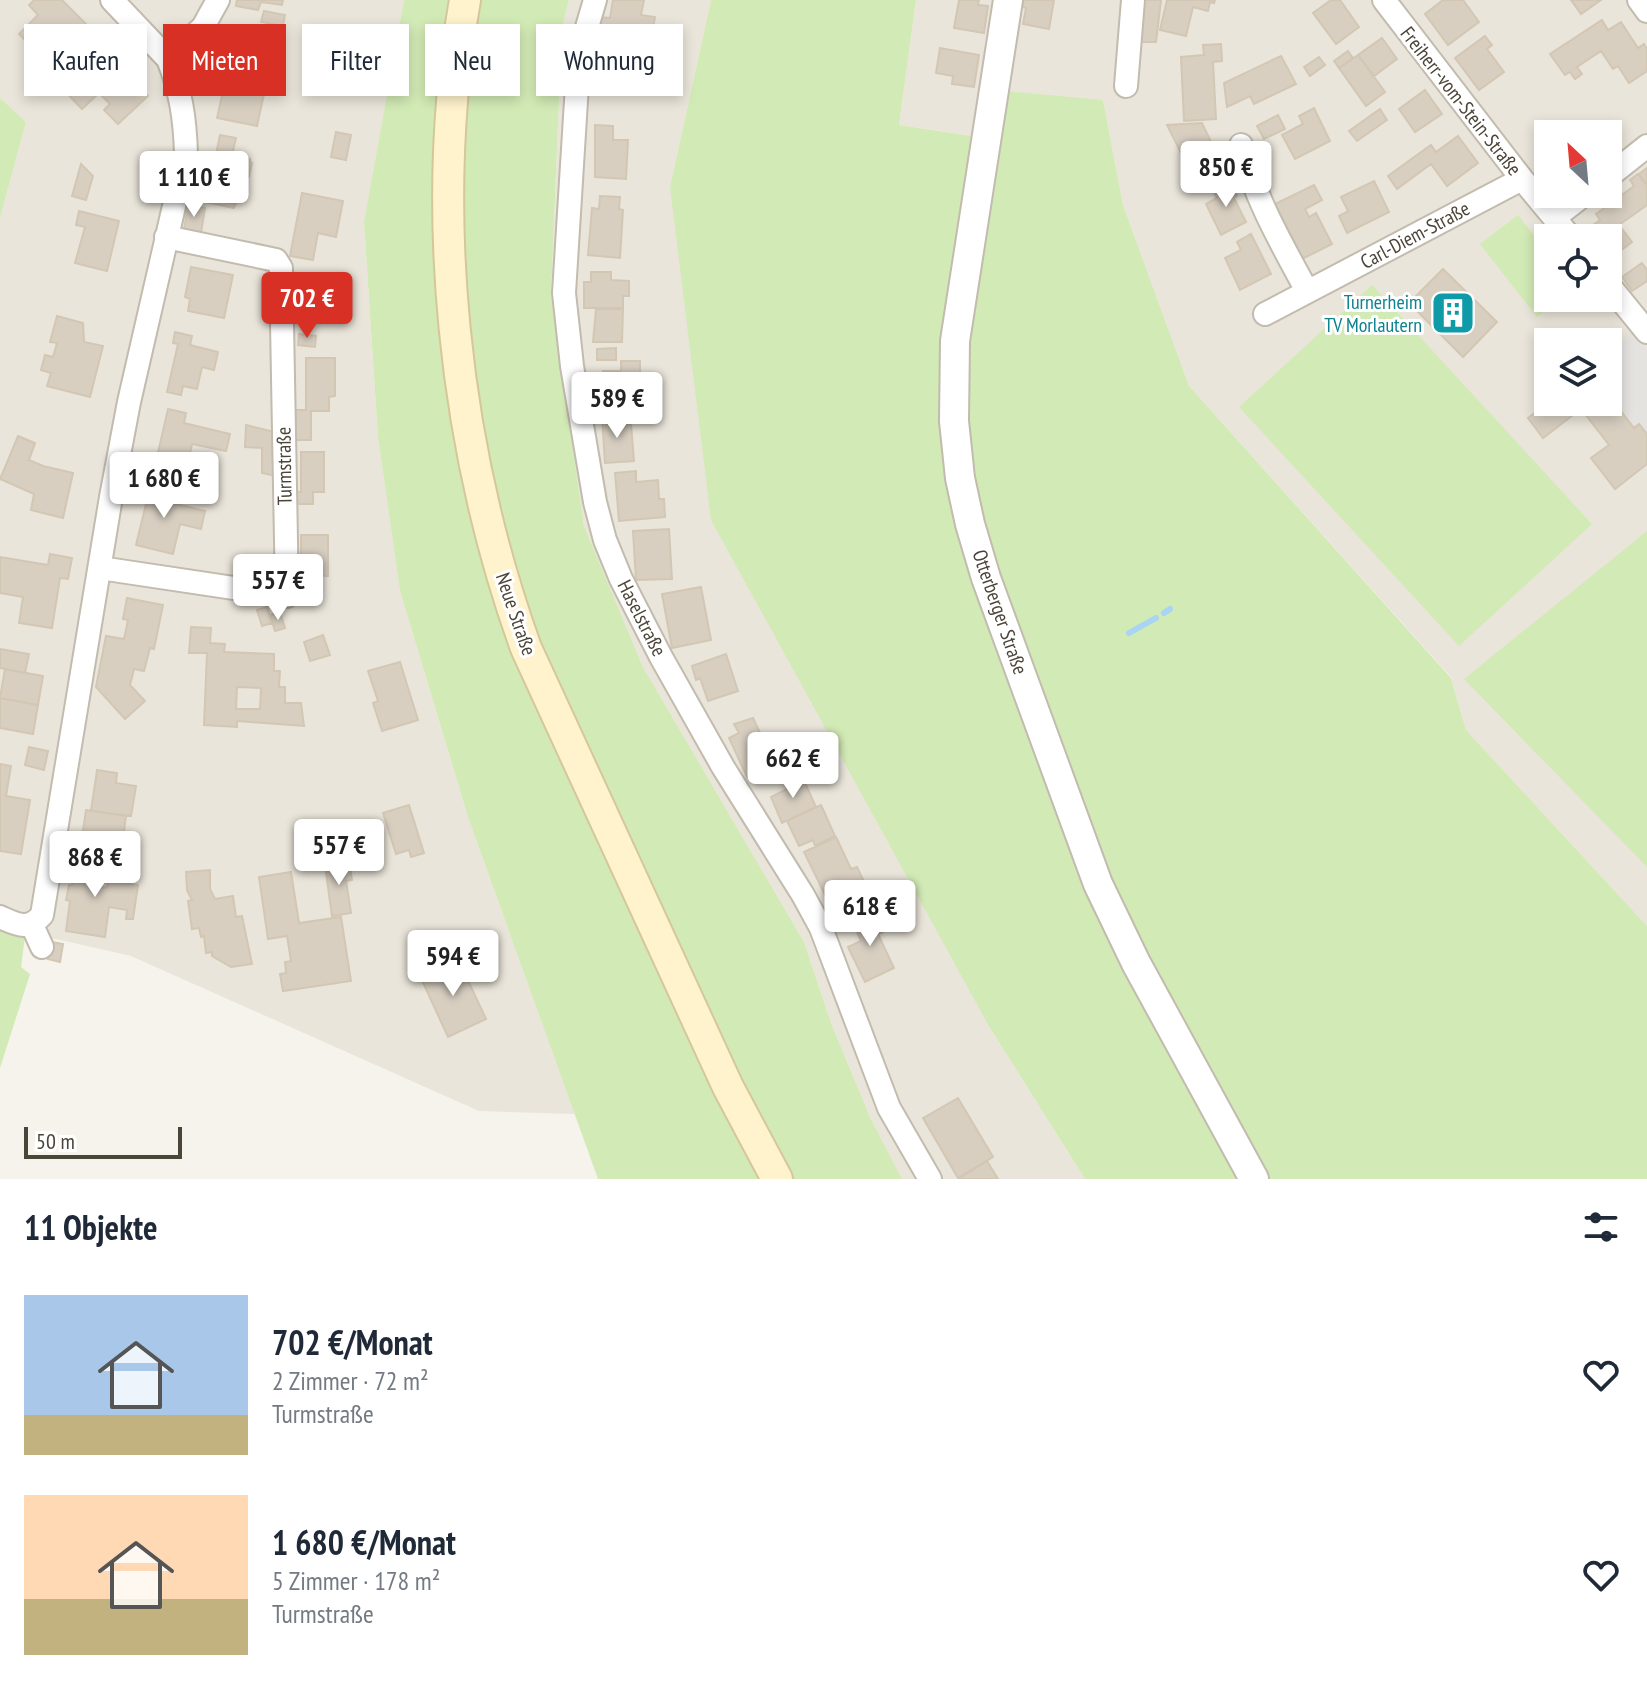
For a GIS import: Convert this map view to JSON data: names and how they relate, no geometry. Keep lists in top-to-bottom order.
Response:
{
  "streets": {
    "main road": ["Neue Straße"],
    "street": [
      "Freiherr-vom-Stein-Straße",
      "Carl-Diem-Straße",
      "Turmstraße",
      "Otterberger Straße",
      "Haselstraße"
    ]
  },
  "crossings": [
    ["Freiherr-vom-Stein-Straße", "Carl-Diem-Straße"]
  ],
  "places": {
    "building": ["Turnerheim TV Morlautern"]
  },
  "scale_bar": "50 m",
  "north": "top left",
  "page": {
    "chip": [
      "Kaufen",
      "Mieten",
      "Filter",
      "Neu",
      "Wohnung"
    ],
    "price": [
      "850 €",
      "1 110 €",
      "702 €",
      "589 €",
      "1 680 €",
      "557 €",
      "662 €",
      "557 €",
      "868 €",
      "618 €",
      "594 €"
    ],
    "scale": "50 m",
    "heading": "11 Objekte",
    "list": [
      {
        "name": "702 €/Monat",
        "note": "2 Zimmer · 72 m² · Turmstraße"
      },
      {
        "name": "1 680 €/Monat",
        "note": "5 Zimmer · 178 m² · Turmstraße"
      }
    ]
  }
}
